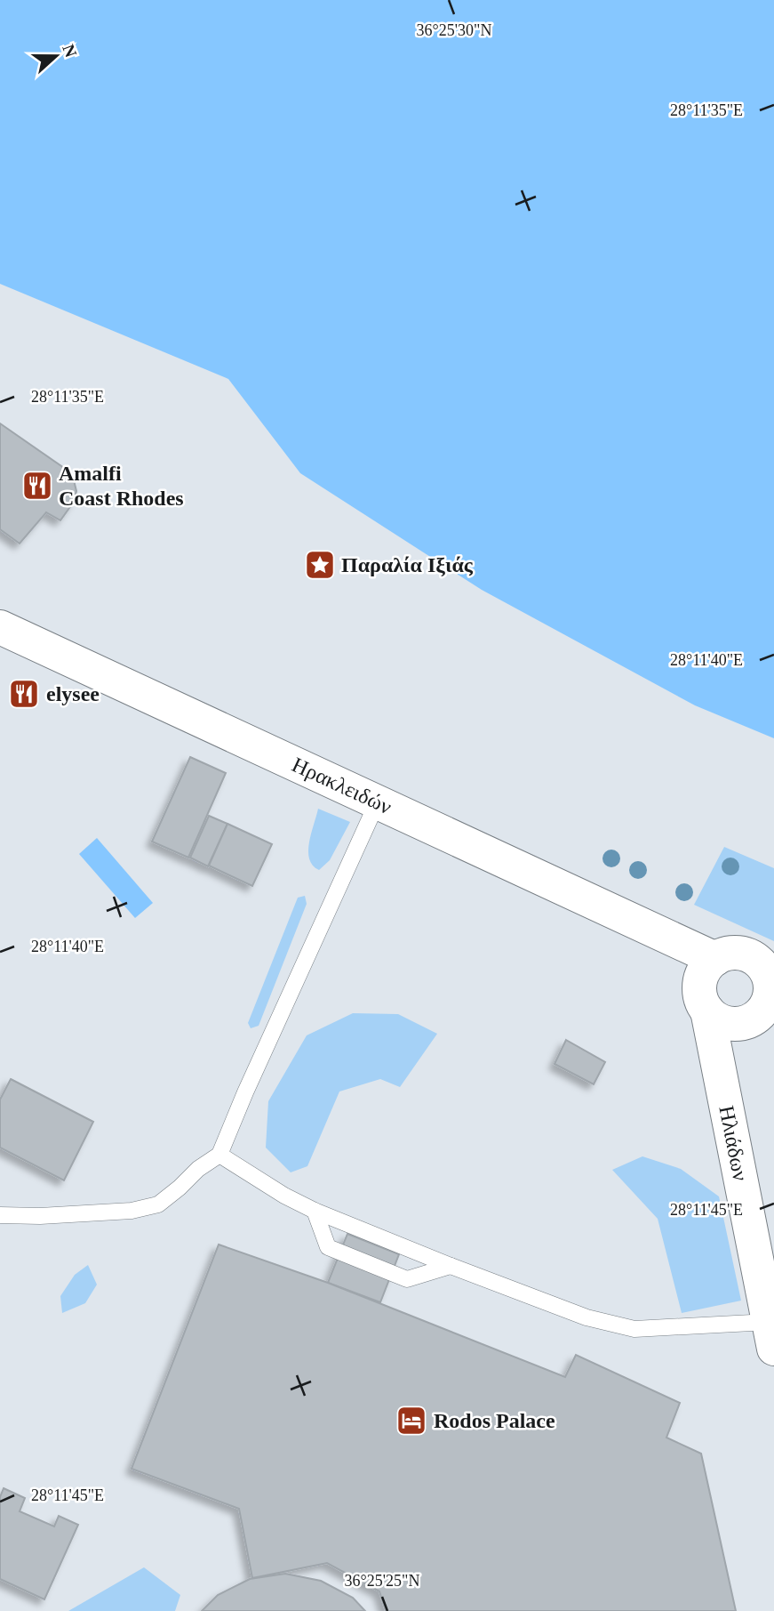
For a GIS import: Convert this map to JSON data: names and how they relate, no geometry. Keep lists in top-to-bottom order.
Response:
{
  "streets": {
    "main road": ["Ηρακλειδών", "Ηλιάδων"]
  },
  "crossings": [
    ["Ηρακλειδών", "Ηλιάδων"]
  ],
  "places": {
    "restaurant": ["Amalfi Coast Rhodes", "elysee"],
    "place": ["Παραλία Ιξιάς"],
    "hotel": ["Rodos Palace"]
  },
  "north": "right",
  "coordinates": [
    "36°25'30\"N",
    "28°11'35\"E",
    "28°11'40\"E",
    "28°11'45\"E",
    "36°25'25\"N"
  ]
}
